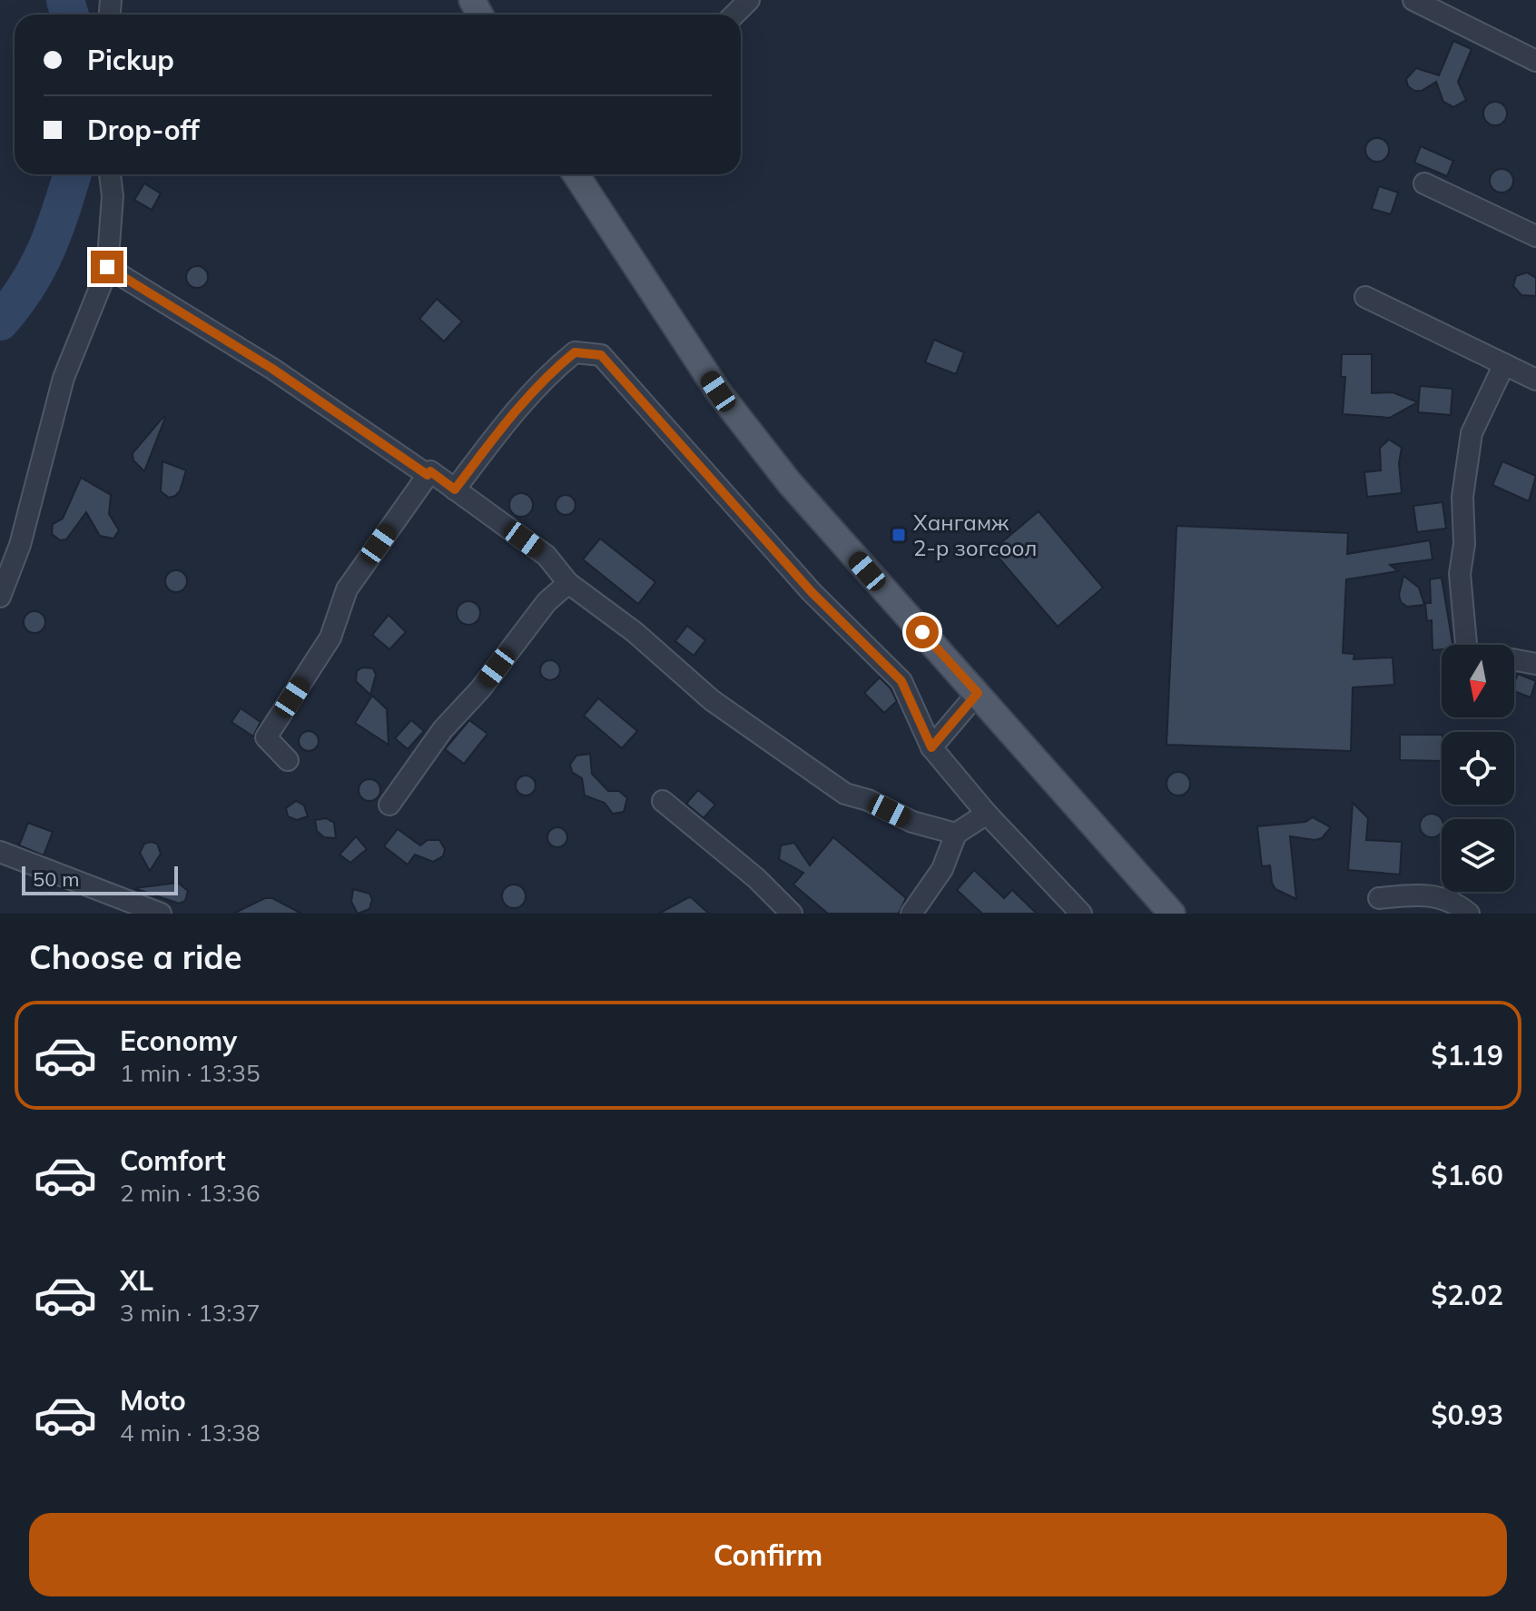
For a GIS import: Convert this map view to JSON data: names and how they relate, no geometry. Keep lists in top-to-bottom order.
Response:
{
  "places": {
    "transit": ["Хангамж 2-р зогсоол"]
  },
  "scale_bar": "50 m",
  "north": "bottom",
  "page": {
    "banner": ["Pickup", "Drop-off"],
    "scale": "50 m",
    "heading": "Choose a ride",
    "list": [
      {
        "name": "Economy",
        "note": "1 min · 13:35",
        "value": "$1.19"
      },
      {
        "name": "Comfort",
        "note": "2 min · 13:36",
        "value": "$1.60"
      },
      {
        "name": "XL",
        "note": "3 min · 13:37",
        "value": "$2.02"
      },
      {
        "name": "Moto",
        "note": "4 min · 13:38",
        "value": "$0.93"
      }
    ],
    "buttons": "Confirm"
  }
}
